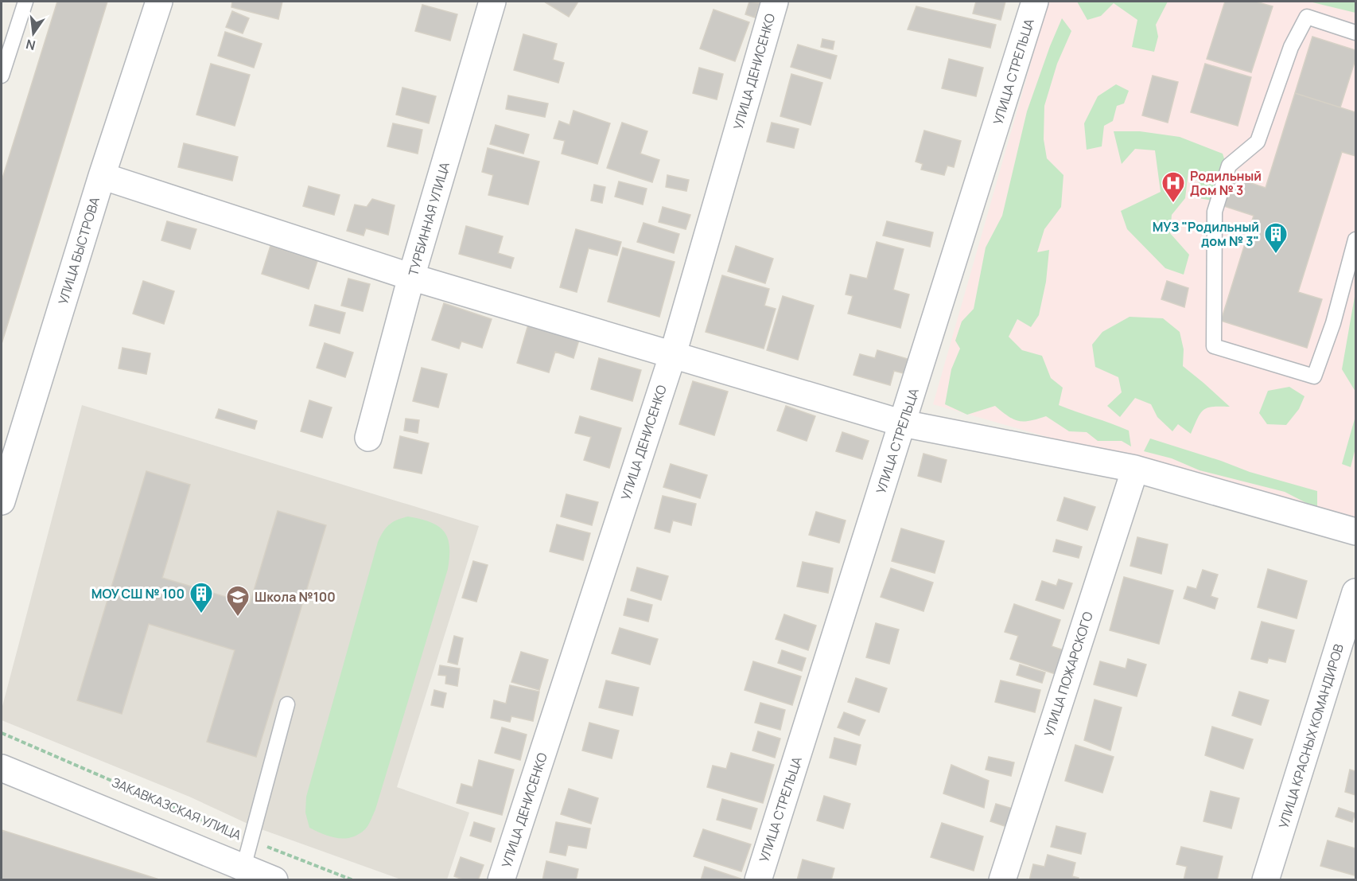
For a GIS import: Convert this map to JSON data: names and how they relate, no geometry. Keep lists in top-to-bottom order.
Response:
{
  "streets": {
    "street": [
      "УЛИЦА ДЕНИСЕНКО",
      "УЛИЦА СТРЕЛЬЦА",
      "ТУРБИННАЯ УЛИЦА",
      "УЛИЦА БЫСТРОВА",
      "УЛИЦА ПОЖАРСКОГО",
      "УЛИЦА КРАСНЫХ КОМАНДИРОВ"
    ],
    "path": ["ЗАКАВКАЗСКАЯ УЛИЦА"]
  },
  "places": {
    "hospital": ["Родильный Дом № 3"],
    "building": ["МУЗ \"Родильный дом № 3\"", "МОУ СШ № 100"],
    "school or university": ["Школа №100"]
  },
  "north": "bottom"
}
